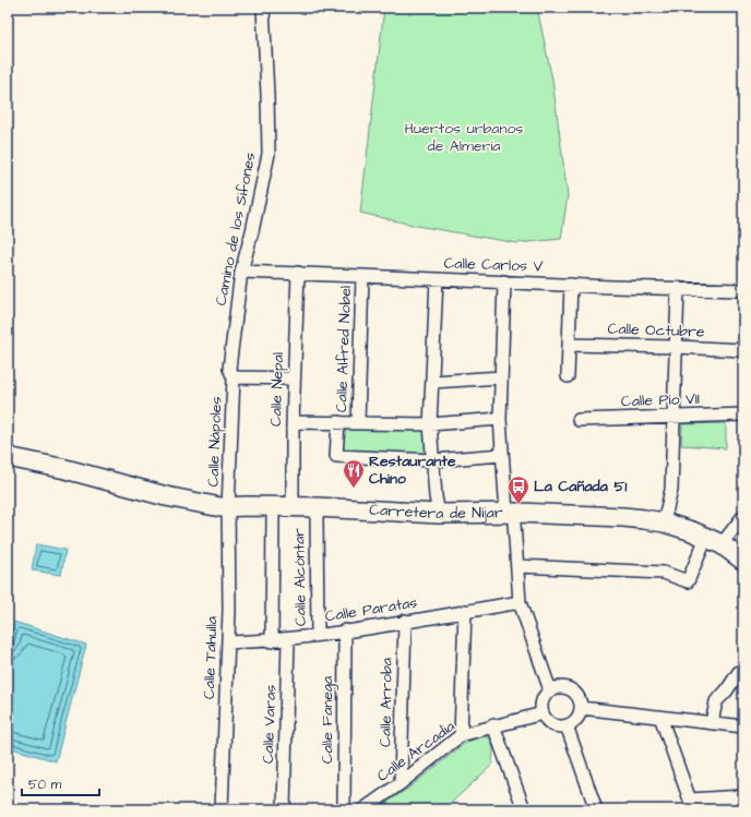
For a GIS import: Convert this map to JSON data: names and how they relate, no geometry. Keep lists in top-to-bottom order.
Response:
{
  "streets": {
    "main road": ["Carretera de Níjar"],
    "street": [
      "Camino de los Sifones",
      "Calle Carlos V",
      "Calle Octubre",
      "Calle Alfred Nobel",
      "Calle Nepal",
      "Calle Pío VII",
      "Calle Nápoles",
      "Calle Alcóntar",
      "Calle Paratas",
      "Calle Tahulla",
      "Calle Arroba",
      "Calle Fanega",
      "Calle Varas",
      "Calle Arcadia"
    ]
  },
  "crossings": [
    ["Camino de los Sifones", "Calle Carlos V"],
    ["Camino de los Sifones", "Calle Nápoles"],
    ["Calle Carlos V", "Calle Alfred Nobel"],
    ["Calle Carlos V", "Calle Nepal"],
    ["Calle Nepal", "Carretera de Níjar"],
    ["Calle Nápoles", "Carretera de Níjar"],
    ["Calle Nápoles", "Calle Tahulla"],
    ["Carretera de Níjar", "Calle Alcóntar"],
    ["Carretera de Níjar", "Calle Tahulla"],
    ["Calle Alcóntar", "Calle Paratas"],
    ["Calle Paratas", "Calle Tahulla"],
    ["Calle Paratas", "Calle Arroba"],
    ["Calle Paratas", "Calle Fanega"],
    ["Calle Paratas", "Calle Varas"],
    ["Calle Arroba", "Calle Arcadia"]
  ],
  "parks": ["Huertos urbanos de Almería"],
  "places": {
    "restaurant": ["Restaurante Chino"],
    "bus stop": ["La Cañada 51"]
  },
  "scale_bar": "50 m"
}
